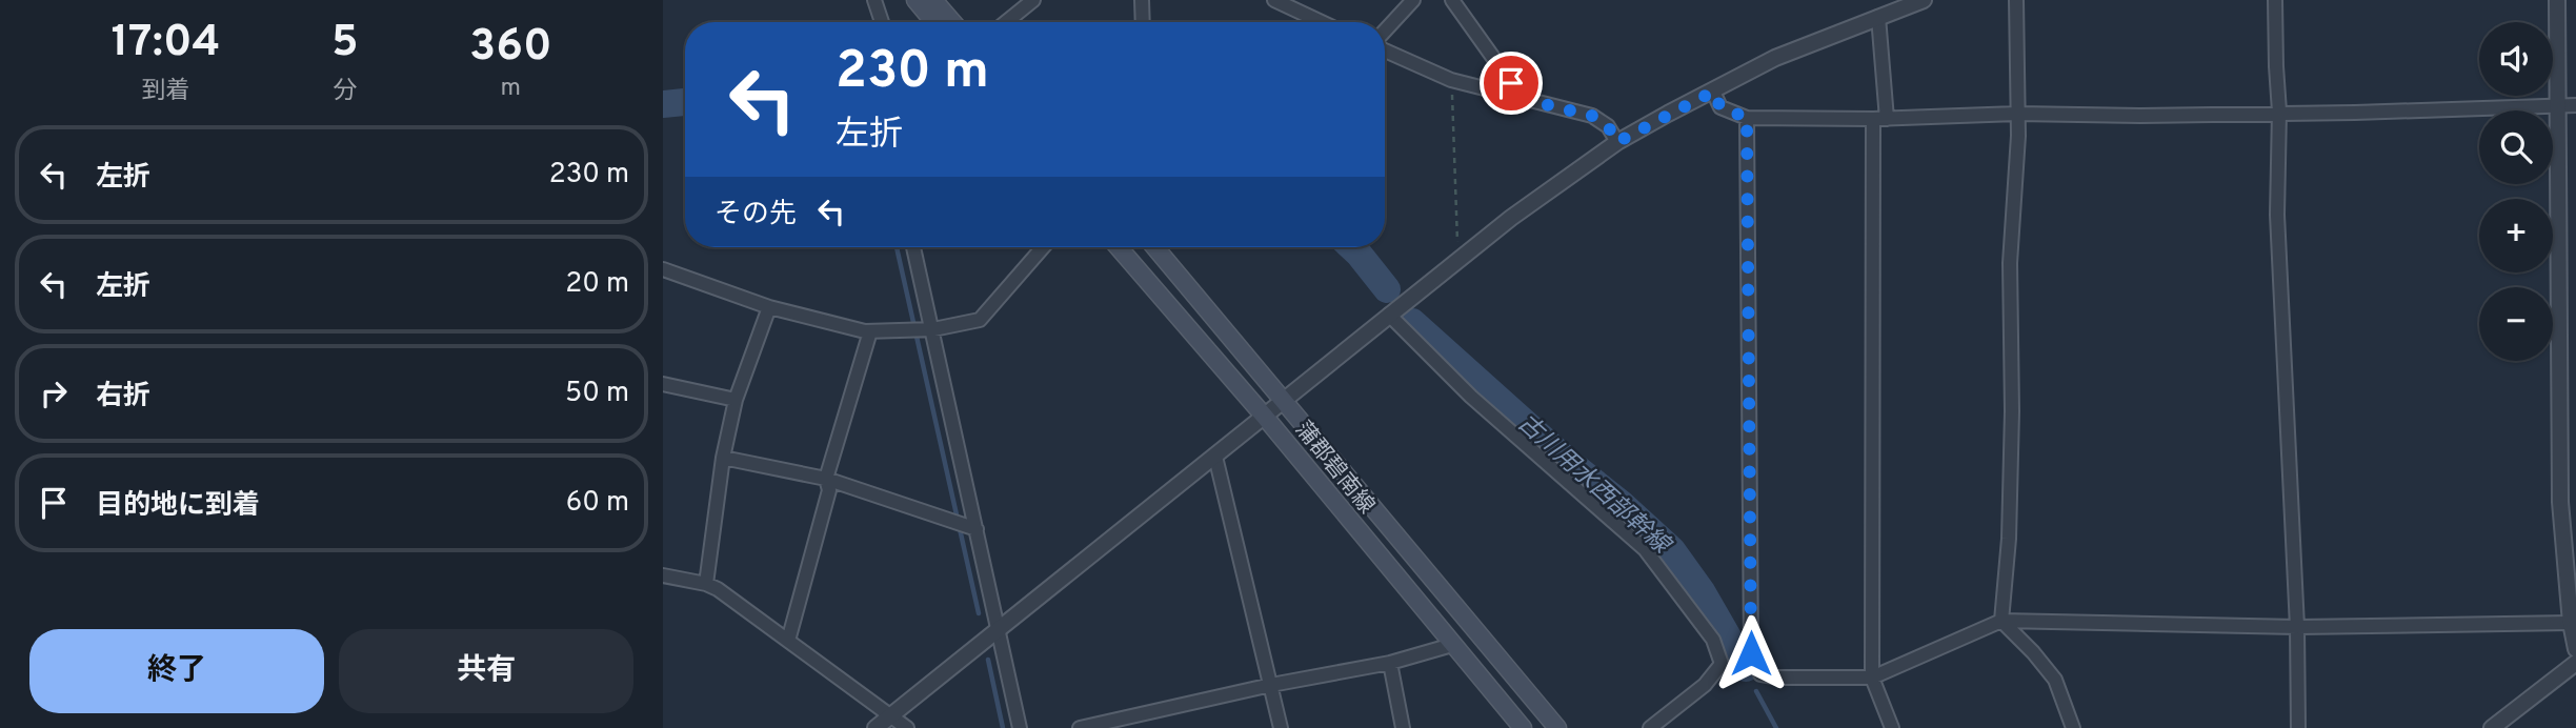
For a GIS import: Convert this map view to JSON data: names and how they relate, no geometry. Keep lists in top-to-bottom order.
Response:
{
  "streets": {
    "main road": ["蒲郡碧南線"]
  },
  "water": ["古川用水西部幹線"],
  "page": {
    "eta": [
      "17:04",
      "到着",
      "5",
      "分",
      "360",
      "m"
    ],
    "map_buttons": ["+", "−"],
    "turn": ["230 m", "左折"],
    "list": [
      {
        "name": "左折",
        "value": "230 m"
      },
      {
        "name": "左折",
        "value": "20 m"
      },
      {
        "name": "右折",
        "value": "50 m"
      },
      {
        "name": "目的地に到着",
        "value": "60 m"
      }
    ],
    "then": "その先",
    "buttons": ["終了", "共有"]
  }
}
